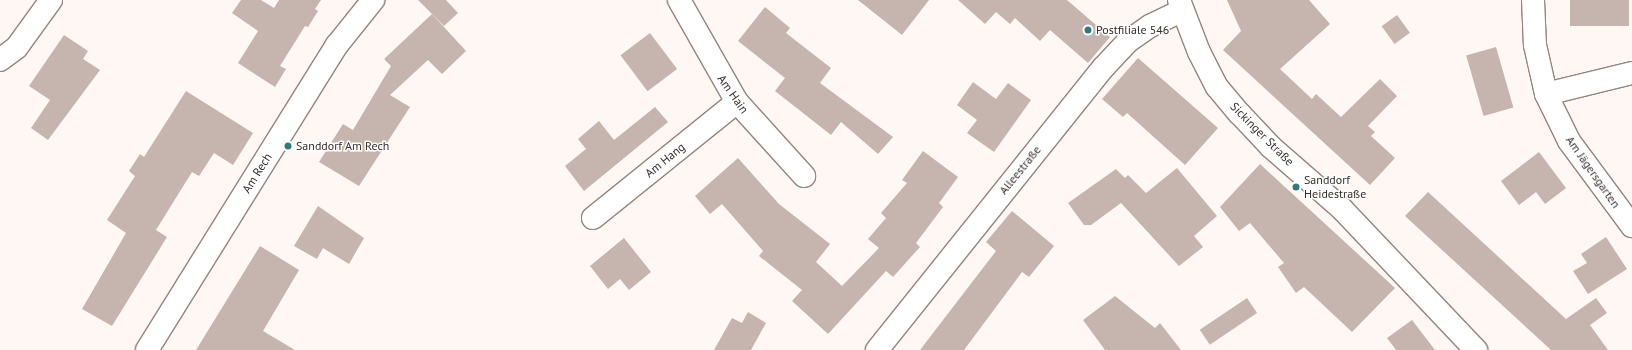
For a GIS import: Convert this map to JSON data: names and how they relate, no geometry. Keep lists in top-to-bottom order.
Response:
{
  "streets": {
    "street": [
      "Am Hain",
      "Sickinger Straße",
      "Am Hang",
      "Alleestraße",
      "Am Jägersgarten",
      "Am Rech"
    ]
  },
  "crossings": [
    ["Am Hain", "Am Hang"],
    ["Sickinger Straße", "Alleestraße"]
  ],
  "places": ["Postfiliale 546", "Sanddorf Am Rech", "Sanddorf Heidestraße"]
}
